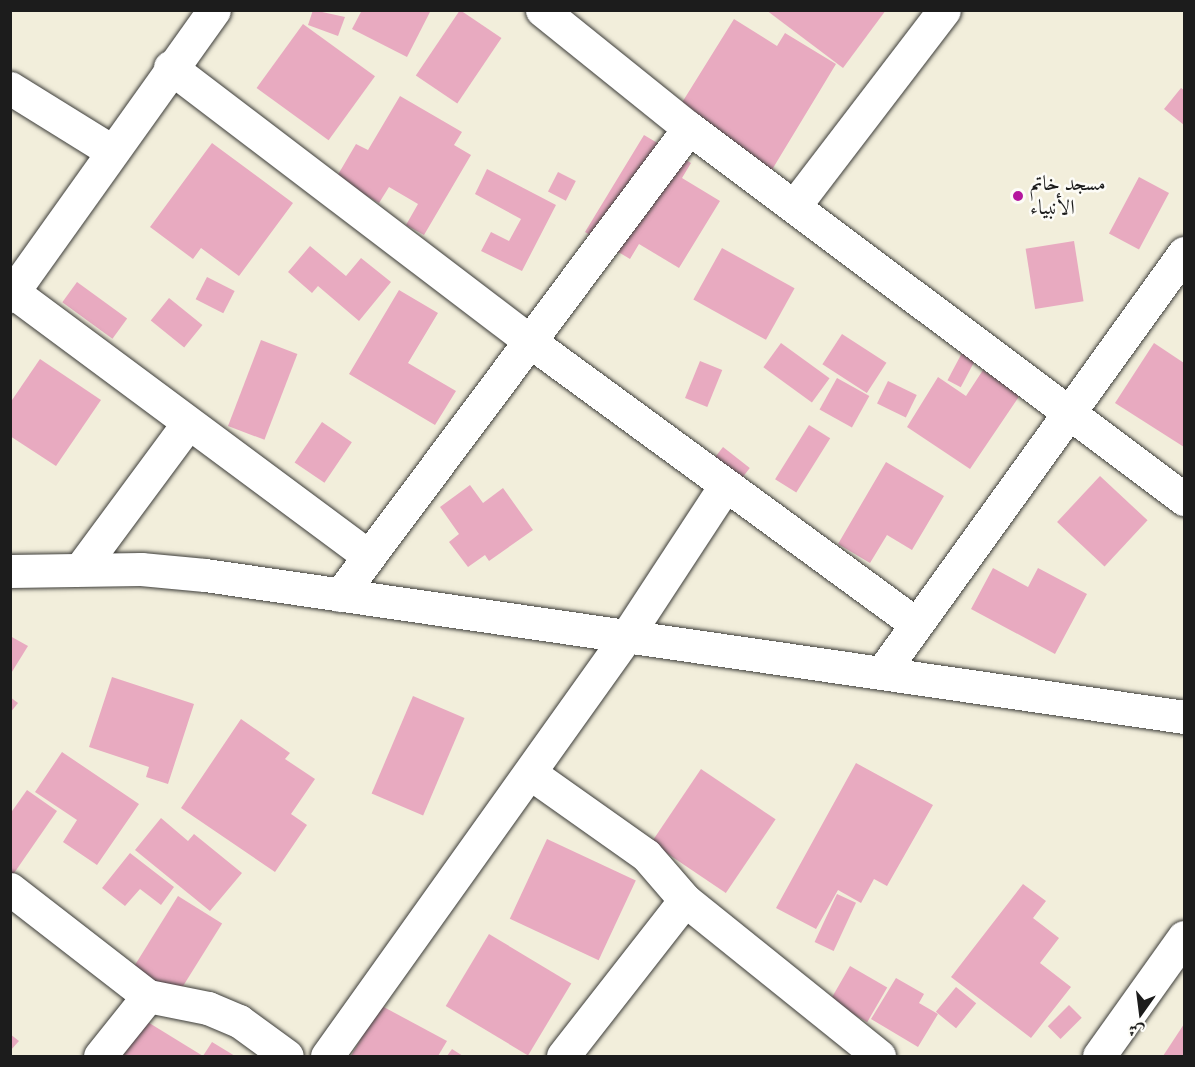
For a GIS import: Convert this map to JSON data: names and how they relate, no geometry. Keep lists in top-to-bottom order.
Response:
{
  "places": ["مسجد خاتم الأنبياء"],
  "north": "bottom"
}
